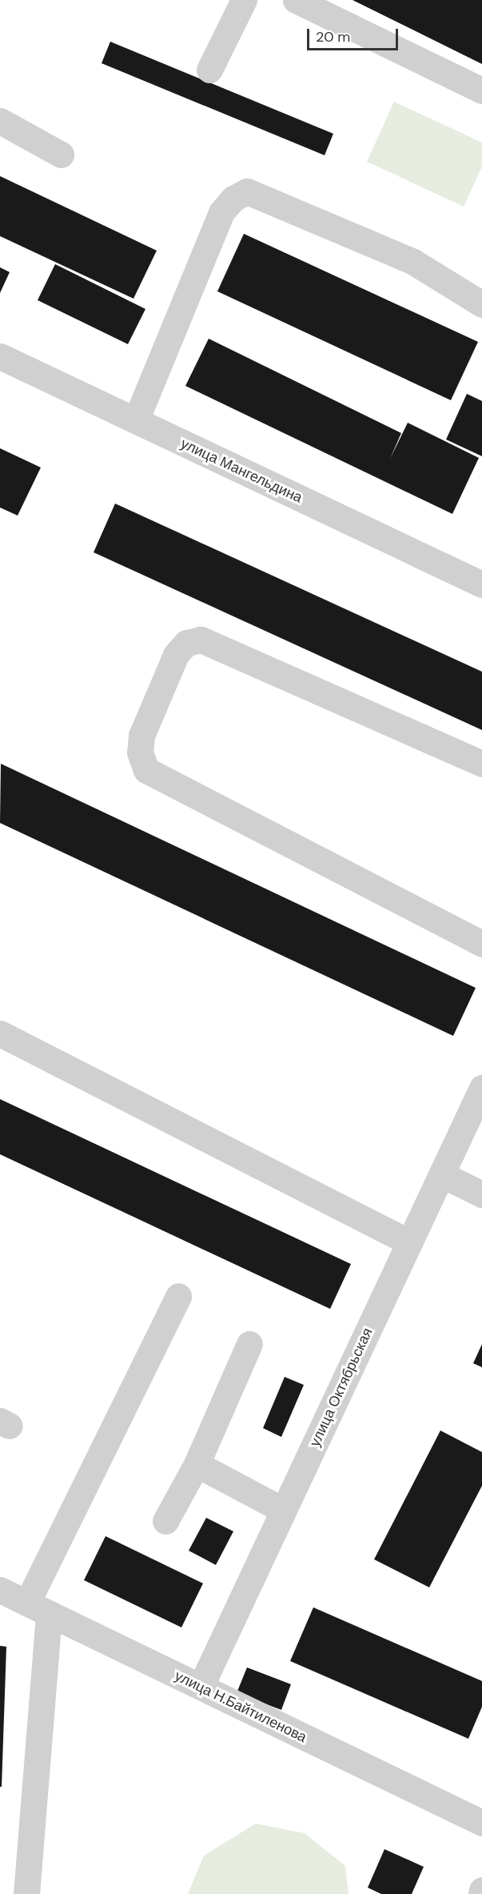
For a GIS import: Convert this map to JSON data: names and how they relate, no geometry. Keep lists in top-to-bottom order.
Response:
{
  "streets": {
    "street": ["улица Мангельдина", "улица Октябрьская", "улица Н.Байтиленова"]
  },
  "crossings": [
    ["улица Октябрьская", "улица Н.Байтиленова"]
  ],
  "scale_bar": "20 m"
}
